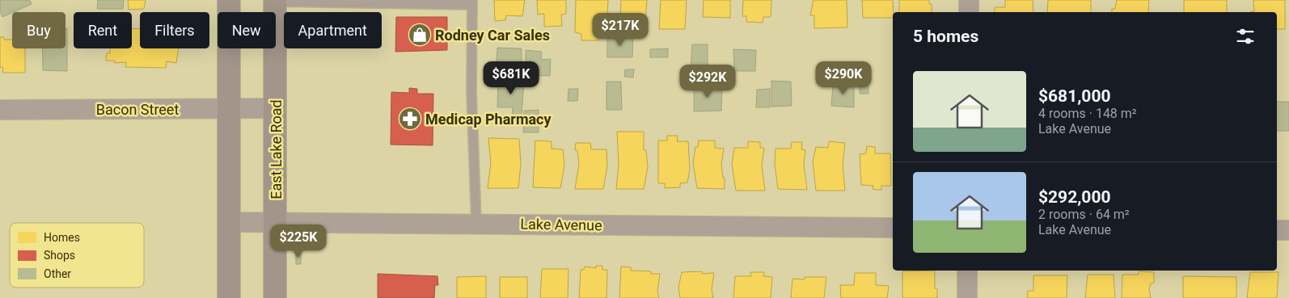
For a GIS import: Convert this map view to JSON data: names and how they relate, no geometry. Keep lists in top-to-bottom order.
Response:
{
  "streets": {
    "main road": ["East Lake Road"],
    "street": ["Bacon Street", "Lake Avenue"]
  },
  "crossings": [
    ["Bacon Street", "East Lake Road"],
    ["East Lake Road", "Lake Avenue"]
  ],
  "places": {
    "shop": ["Rodney Car Sales"],
    "pharmacy": ["Medicap Pharmacy"]
  },
  "legend": ["Homes", "Shops", "Other"],
  "page": {
    "chip": [
      "Buy",
      "Rent",
      "Filters",
      "New",
      "Apartment"
    ],
    "heading": "5 homes",
    "price": [
      "$217K",
      "$681K",
      "$290K",
      "$292K",
      "$225K"
    ],
    "list": [
      {
        "name": "$681,000",
        "note": "4 rooms · 148 m² · Lake Avenue"
      },
      {
        "name": "$292,000",
        "note": "2 rooms · 64 m² · Lake Avenue"
      }
    ]
  }
}
